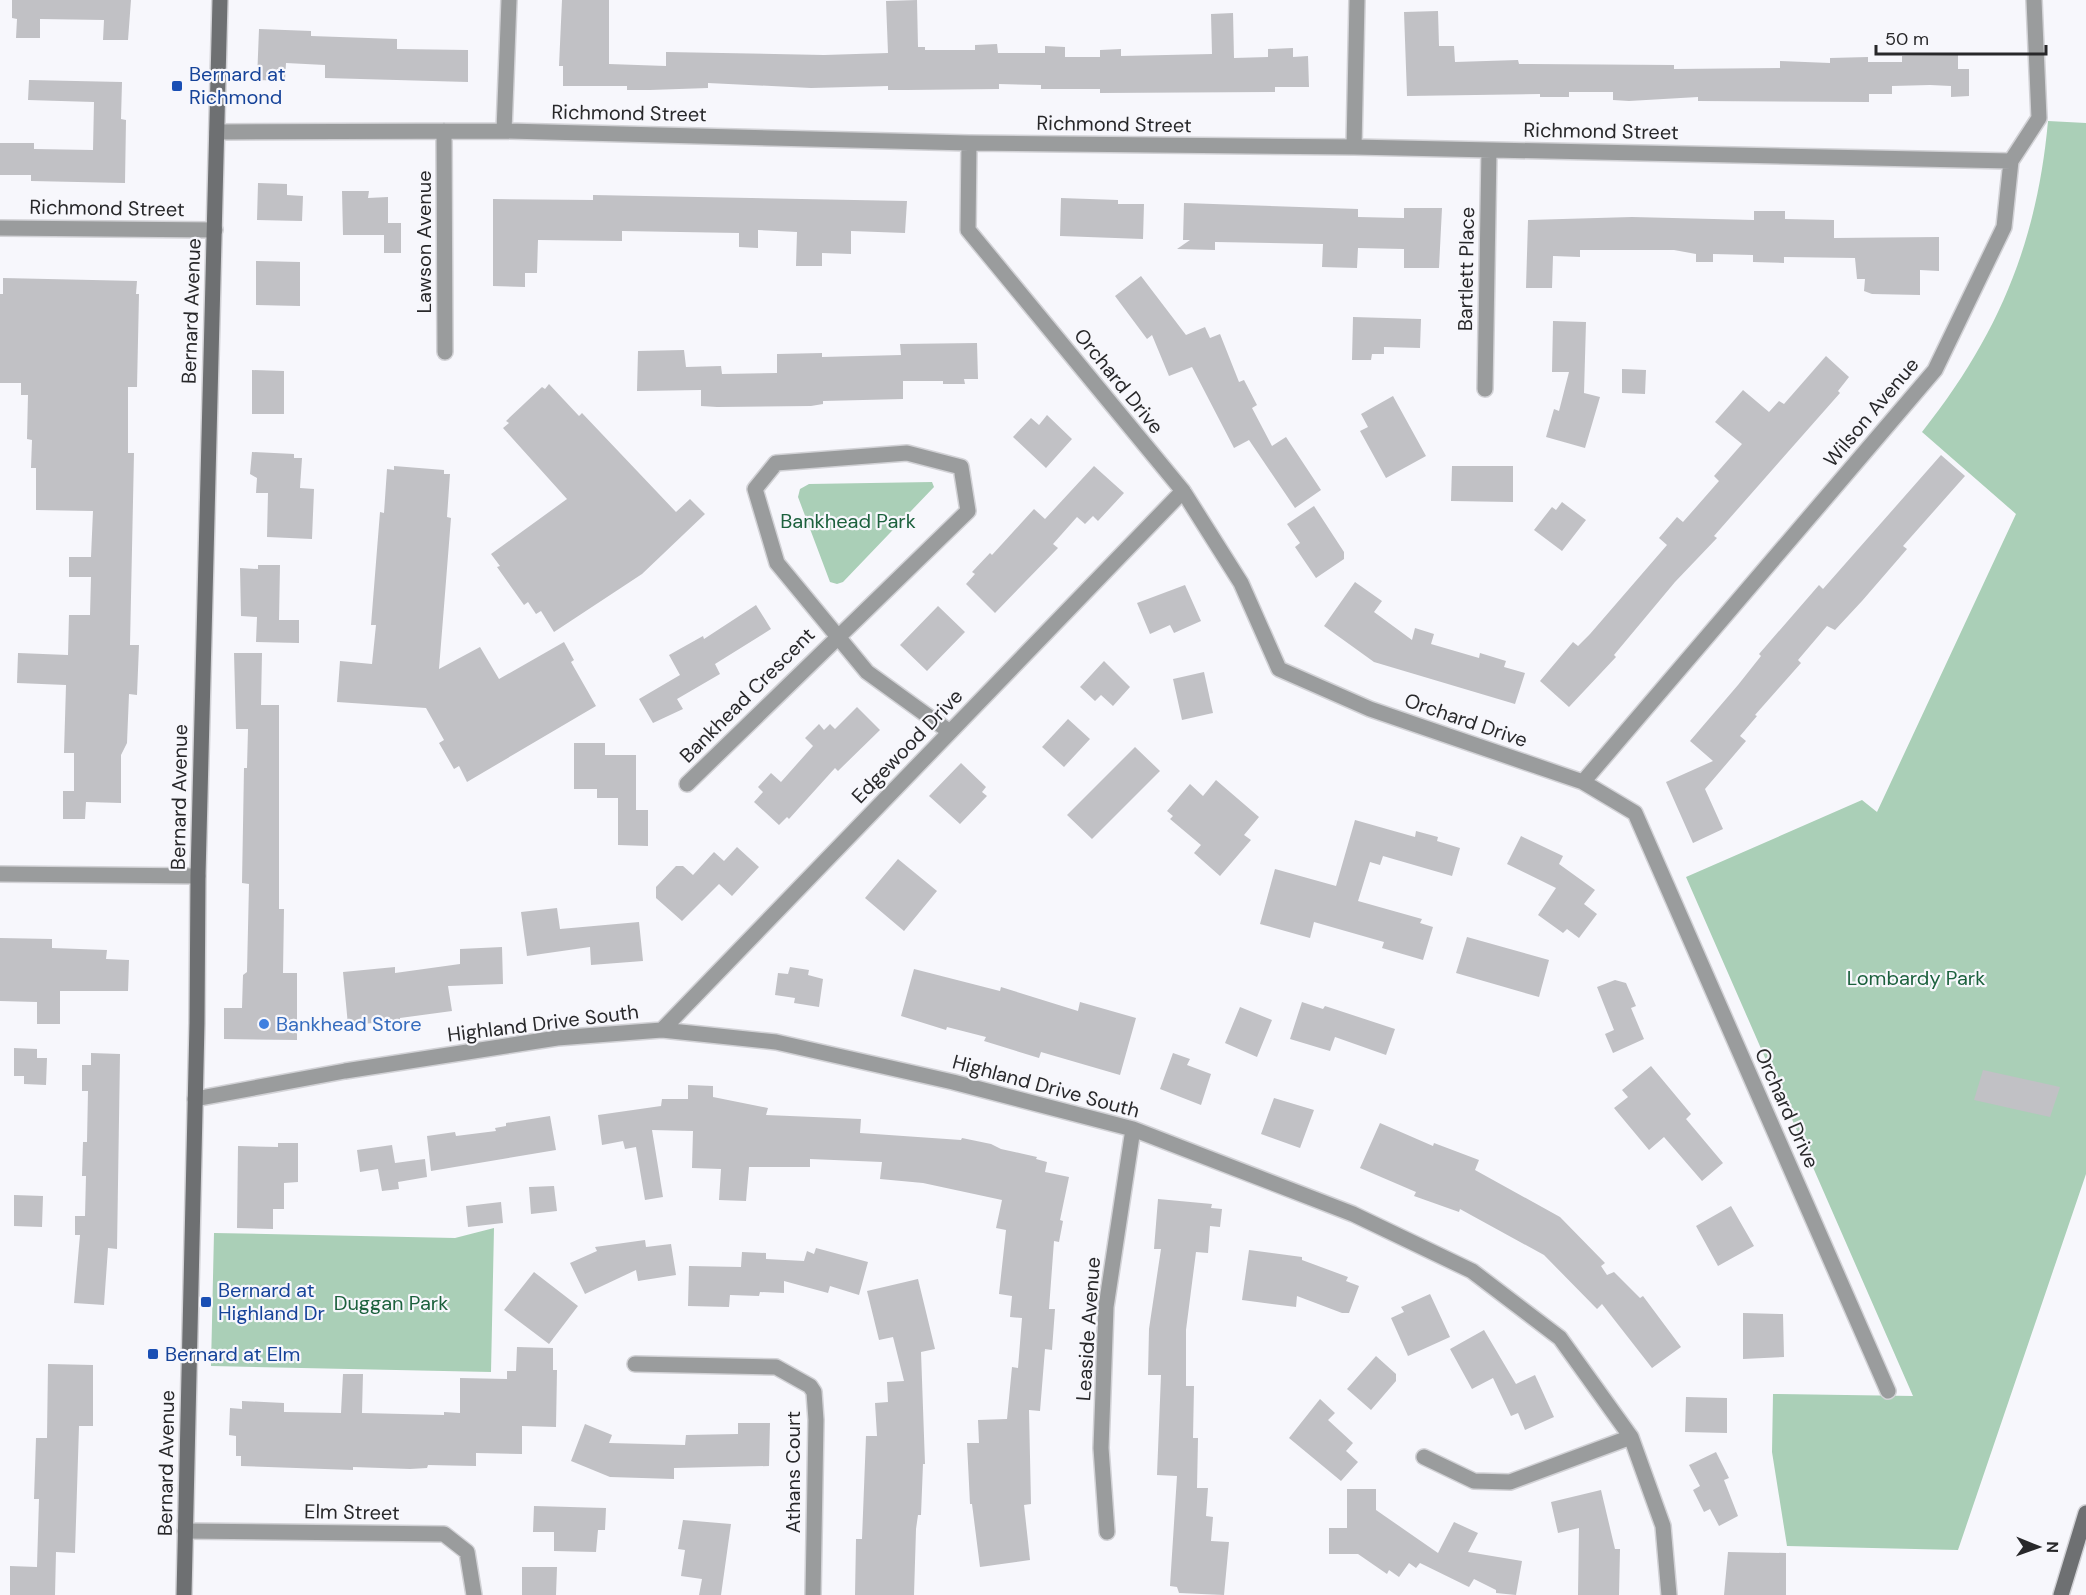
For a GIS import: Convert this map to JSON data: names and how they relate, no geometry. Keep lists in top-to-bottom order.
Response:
{
  "streets": {
    "street": [
      "Richmond Street",
      "Lawson Avenue",
      "Bartlett Place",
      "Bernard Avenue",
      "Orchard Drive",
      "Wilson Avenue",
      "Bankhead Crescent",
      "Edgewood Drive",
      "Highland Drive South",
      "Leaside Avenue",
      "Athans Court",
      "Elm Street"
    ]
  },
  "crossings": [
    ["Richmond Street", "Lawson Avenue"],
    ["Richmond Street", "Bartlett Place"],
    ["Richmond Street", "Bernard Avenue"],
    ["Richmond Street", "Orchard Drive"],
    ["Richmond Street", "Wilson Avenue"],
    ["Bernard Avenue", "Highland Drive South"],
    ["Bernard Avenue", "Elm Street"],
    ["Orchard Drive", "Wilson Avenue"],
    ["Orchard Drive", "Edgewood Drive"],
    ["Bankhead Crescent", "Edgewood Drive"],
    ["Edgewood Drive", "Highland Drive South"],
    ["Highland Drive South", "Leaside Avenue"]
  ],
  "parks": ["Bankhead Park", "Lombardy Park", "Duggan Park"],
  "places": {
    "transit": ["Bernard at Richmond", "Bernard at Highland Dr", "Bernard at Elm"],
    "other": ["Bankhead Store"]
  },
  "scale_bar": "50 m",
  "north": "right"
}
